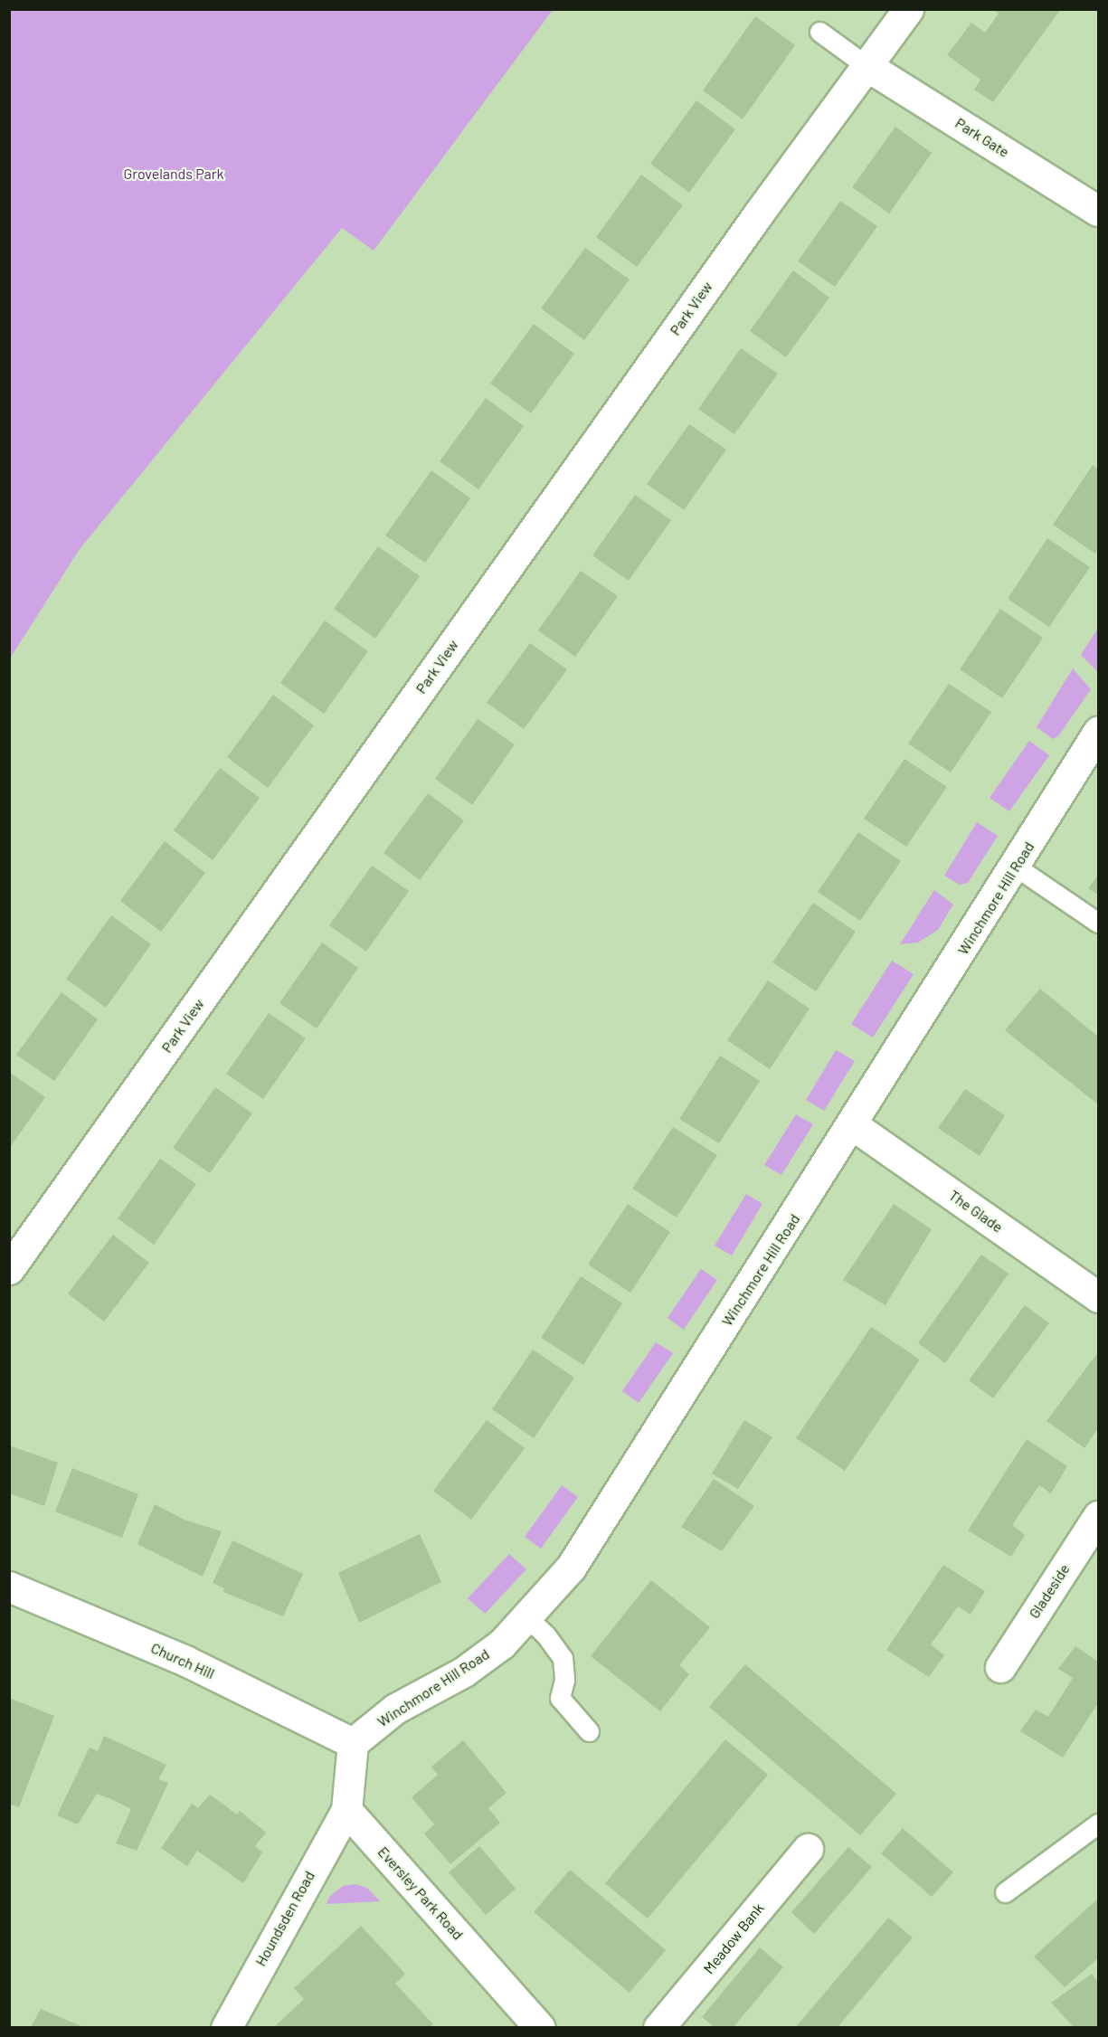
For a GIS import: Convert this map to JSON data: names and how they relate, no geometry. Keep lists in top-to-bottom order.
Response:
{
  "streets": {
    "street": [
      "Park Gate",
      "Park View",
      "Winchmore Hill Road",
      "The Glade",
      "Gladeside",
      "Church Hill",
      "Eversley Park Road",
      "Houndsden Road",
      "Meadow Bank"
    ]
  },
  "crossings": [
    ["Park Gate", "Park View"],
    ["Winchmore Hill Road", "The Glade"],
    ["Winchmore Hill Road", "Church Hill"],
    ["Eversley Park Road", "Houndsden Road"]
  ],
  "parks": ["Grovelands Park"]
}
